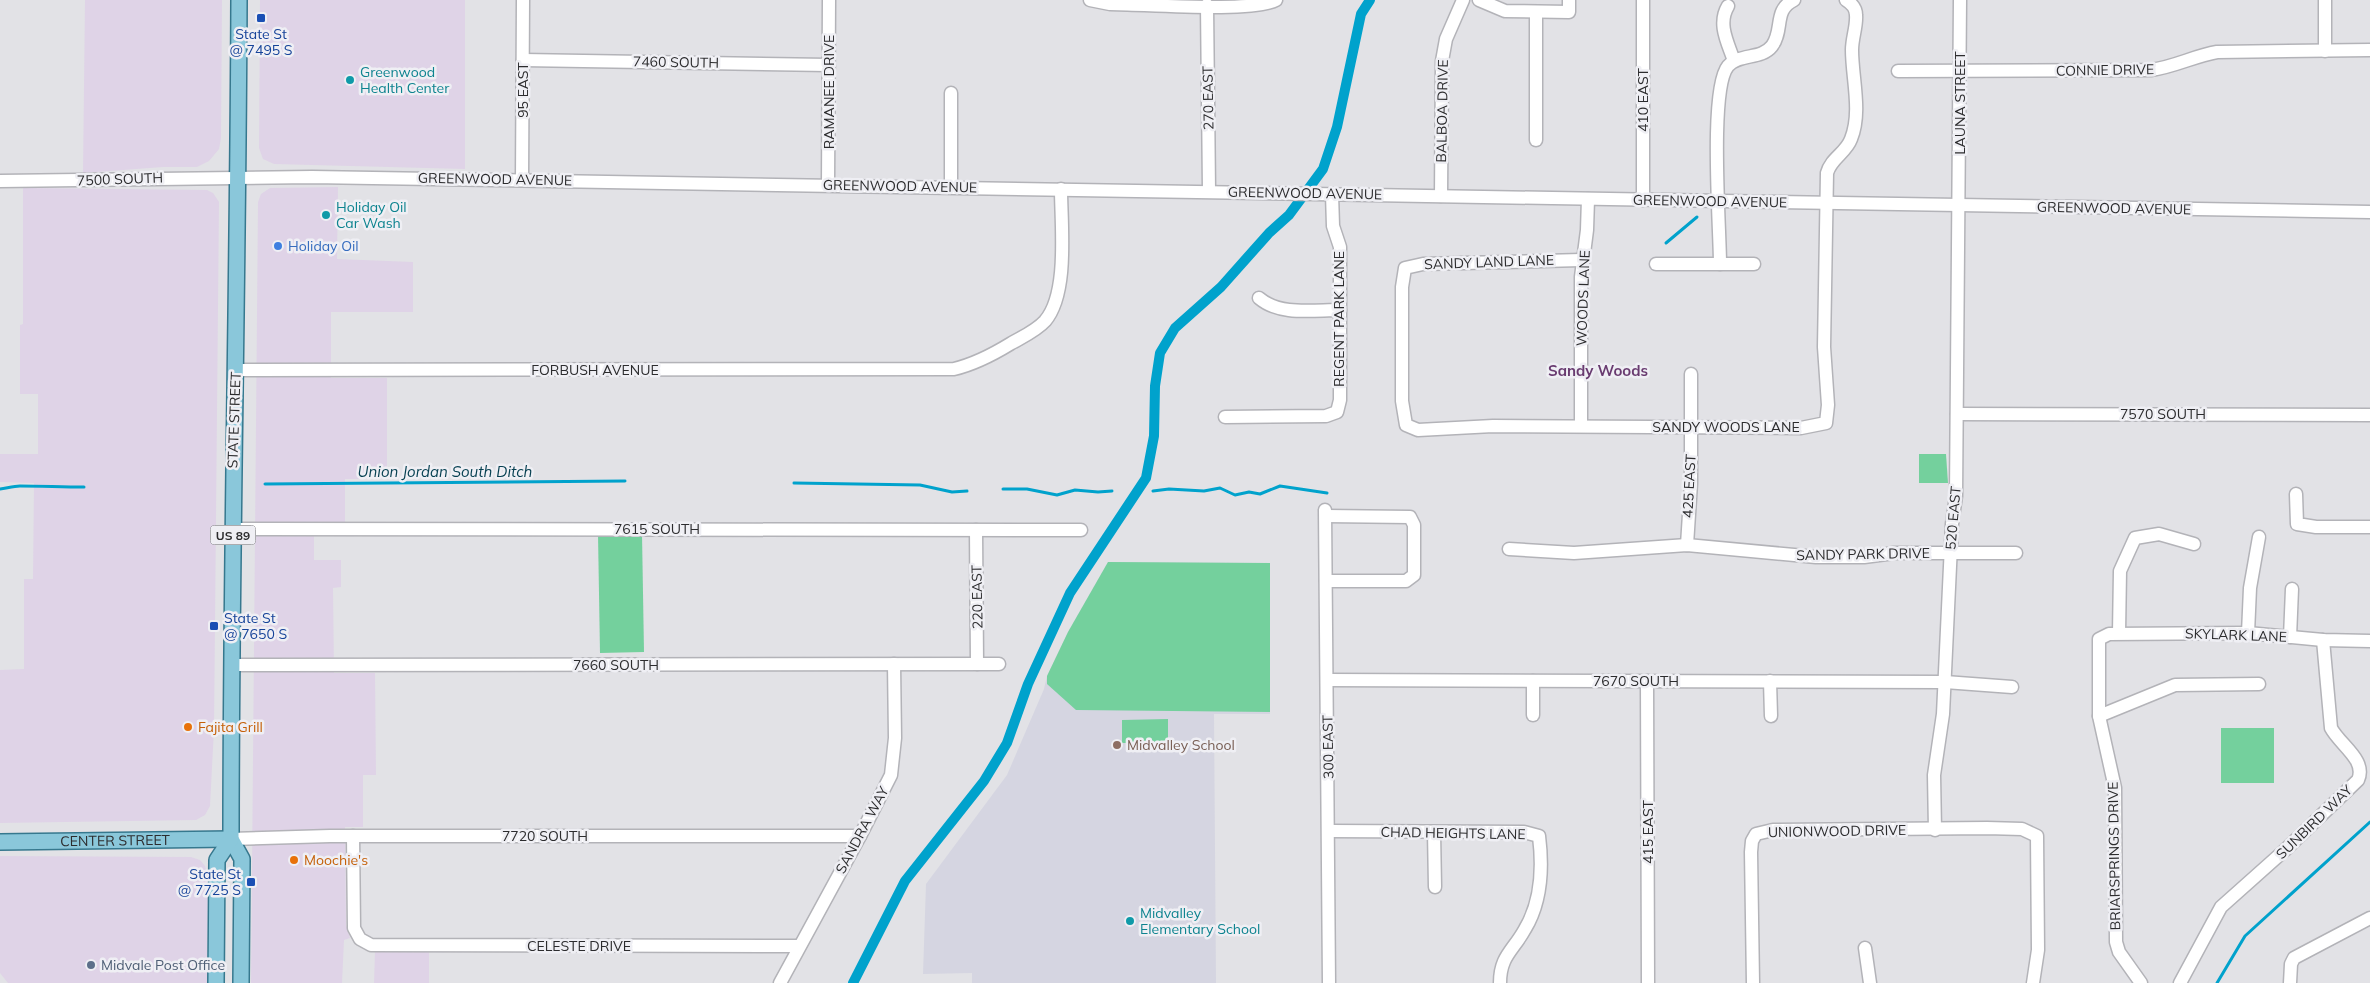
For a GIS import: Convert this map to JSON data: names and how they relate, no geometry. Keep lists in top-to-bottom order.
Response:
{
  "streets": {
    "main road": ["STATE STREET", "US 89", "CENTER STREET"],
    "street": [
      "7460 SOUTH",
      "CONNIE DRIVE",
      "95 EAST",
      "RAMANEE DRIVE",
      "270 EAST",
      "410 EAST",
      "LAUNA STREET",
      "BALBOA DRIVE",
      "7500 SOUTH",
      "GREENWOOD AVENUE",
      "SANDY LAND LANE",
      "WOODS LANE",
      "REGENT PARK LANE",
      "FORBUSH AVENUE",
      "7570 SOUTH",
      "SANDY WOODS LANE",
      "425 EAST",
      "520 EAST",
      "7615 SOUTH",
      "SANDY PARK DRIVE",
      "220 EAST",
      "SKYLARK LANE",
      "7660 SOUTH",
      "7670 SOUTH",
      "300 EAST",
      "SUNBIRD WAY",
      "SANDRA WAY",
      "UNIONWOOD DRIVE",
      "415 EAST",
      "CHAD HEIGHTS LANE",
      "7720 SOUTH",
      "BRIARSPRINGS DRIVE",
      "CELESTE DRIVE"
    ]
  },
  "crossings": [
    ["7460 SOUTH", "95 EAST"],
    ["7460 SOUTH", "RAMANEE DRIVE"],
    ["CONNIE DRIVE", "LAUNA STREET"],
    ["95 EAST", "GREENWOOD AVENUE"],
    ["RAMANEE DRIVE", "GREENWOOD AVENUE"],
    ["270 EAST", "GREENWOOD AVENUE"],
    ["410 EAST", "GREENWOOD AVENUE"],
    ["LAUNA STREET", "GREENWOOD AVENUE"],
    ["LAUNA STREET", "520 EAST"],
    ["BALBOA DRIVE", "GREENWOOD AVENUE"],
    ["7500 SOUTH", "GREENWOOD AVENUE"],
    ["7500 SOUTH", "STATE STREET"],
    ["GREENWOOD AVENUE", "WOODS LANE"],
    ["GREENWOOD AVENUE", "REGENT PARK LANE"],
    ["GREENWOOD AVENUE", "FORBUSH AVENUE"],
    ["GREENWOOD AVENUE", "STATE STREET"],
    ["GREENWOOD AVENUE", "SANDY WOODS LANE"],
    ["GREENWOOD AVENUE", "520 EAST"],
    ["SANDY LAND LANE", "WOODS LANE"],
    ["SANDY LAND LANE", "SANDY WOODS LANE"],
    ["WOODS LANE", "SANDY WOODS LANE"],
    ["FORBUSH AVENUE", "STATE STREET"],
    ["7570 SOUTH", "520 EAST"],
    ["STATE STREET", "7615 SOUTH"],
    ["STATE STREET", "7660 SOUTH"],
    ["STATE STREET", "7720 SOUTH"],
    ["STATE STREET", "CENTER STREET"],
    ["SANDY WOODS LANE", "425 EAST"],
    ["425 EAST", "SANDY PARK DRIVE"],
    ["520 EAST", "SANDY PARK DRIVE"],
    ["520 EAST", "7670 SOUTH"],
    ["520 EAST", "UNIONWOOD DRIVE"],
    ["7615 SOUTH", "220 EAST"],
    ["220 EAST", "7660 SOUTH"],
    ["SKYLARK LANE", "SUNBIRD WAY"],
    ["SKYLARK LANE", "BRIARSPRINGS DRIVE"],
    ["7660 SOUTH", "SANDRA WAY"],
    ["7670 SOUTH", "300 EAST"],
    ["7670 SOUTH", "415 EAST"],
    ["300 EAST", "CHAD HEIGHTS LANE"],
    ["SANDRA WAY", "7720 SOUTH"],
    ["SANDRA WAY", "CELESTE DRIVE"],
    ["7720 SOUTH", "CENTER STREET"],
    ["7720 SOUTH", "CELESTE DRIVE"]
  ],
  "districts": ["Sandy Woods"],
  "water": ["Union Jordan South Ditch"],
  "places": {
    "transit": ["State St @ 7495 S", "State St @ 7650 S", "State St @ 7725 S"],
    "other": [
      "Greenwood Health Center",
      "Holiday Oil Car Wash",
      "Holiday Oil",
      "Fajita Grill",
      "Midvalley School",
      "Moochie's",
      "Midvalley Elementary School",
      "Midvale Post Office"
    ]
  }
}
